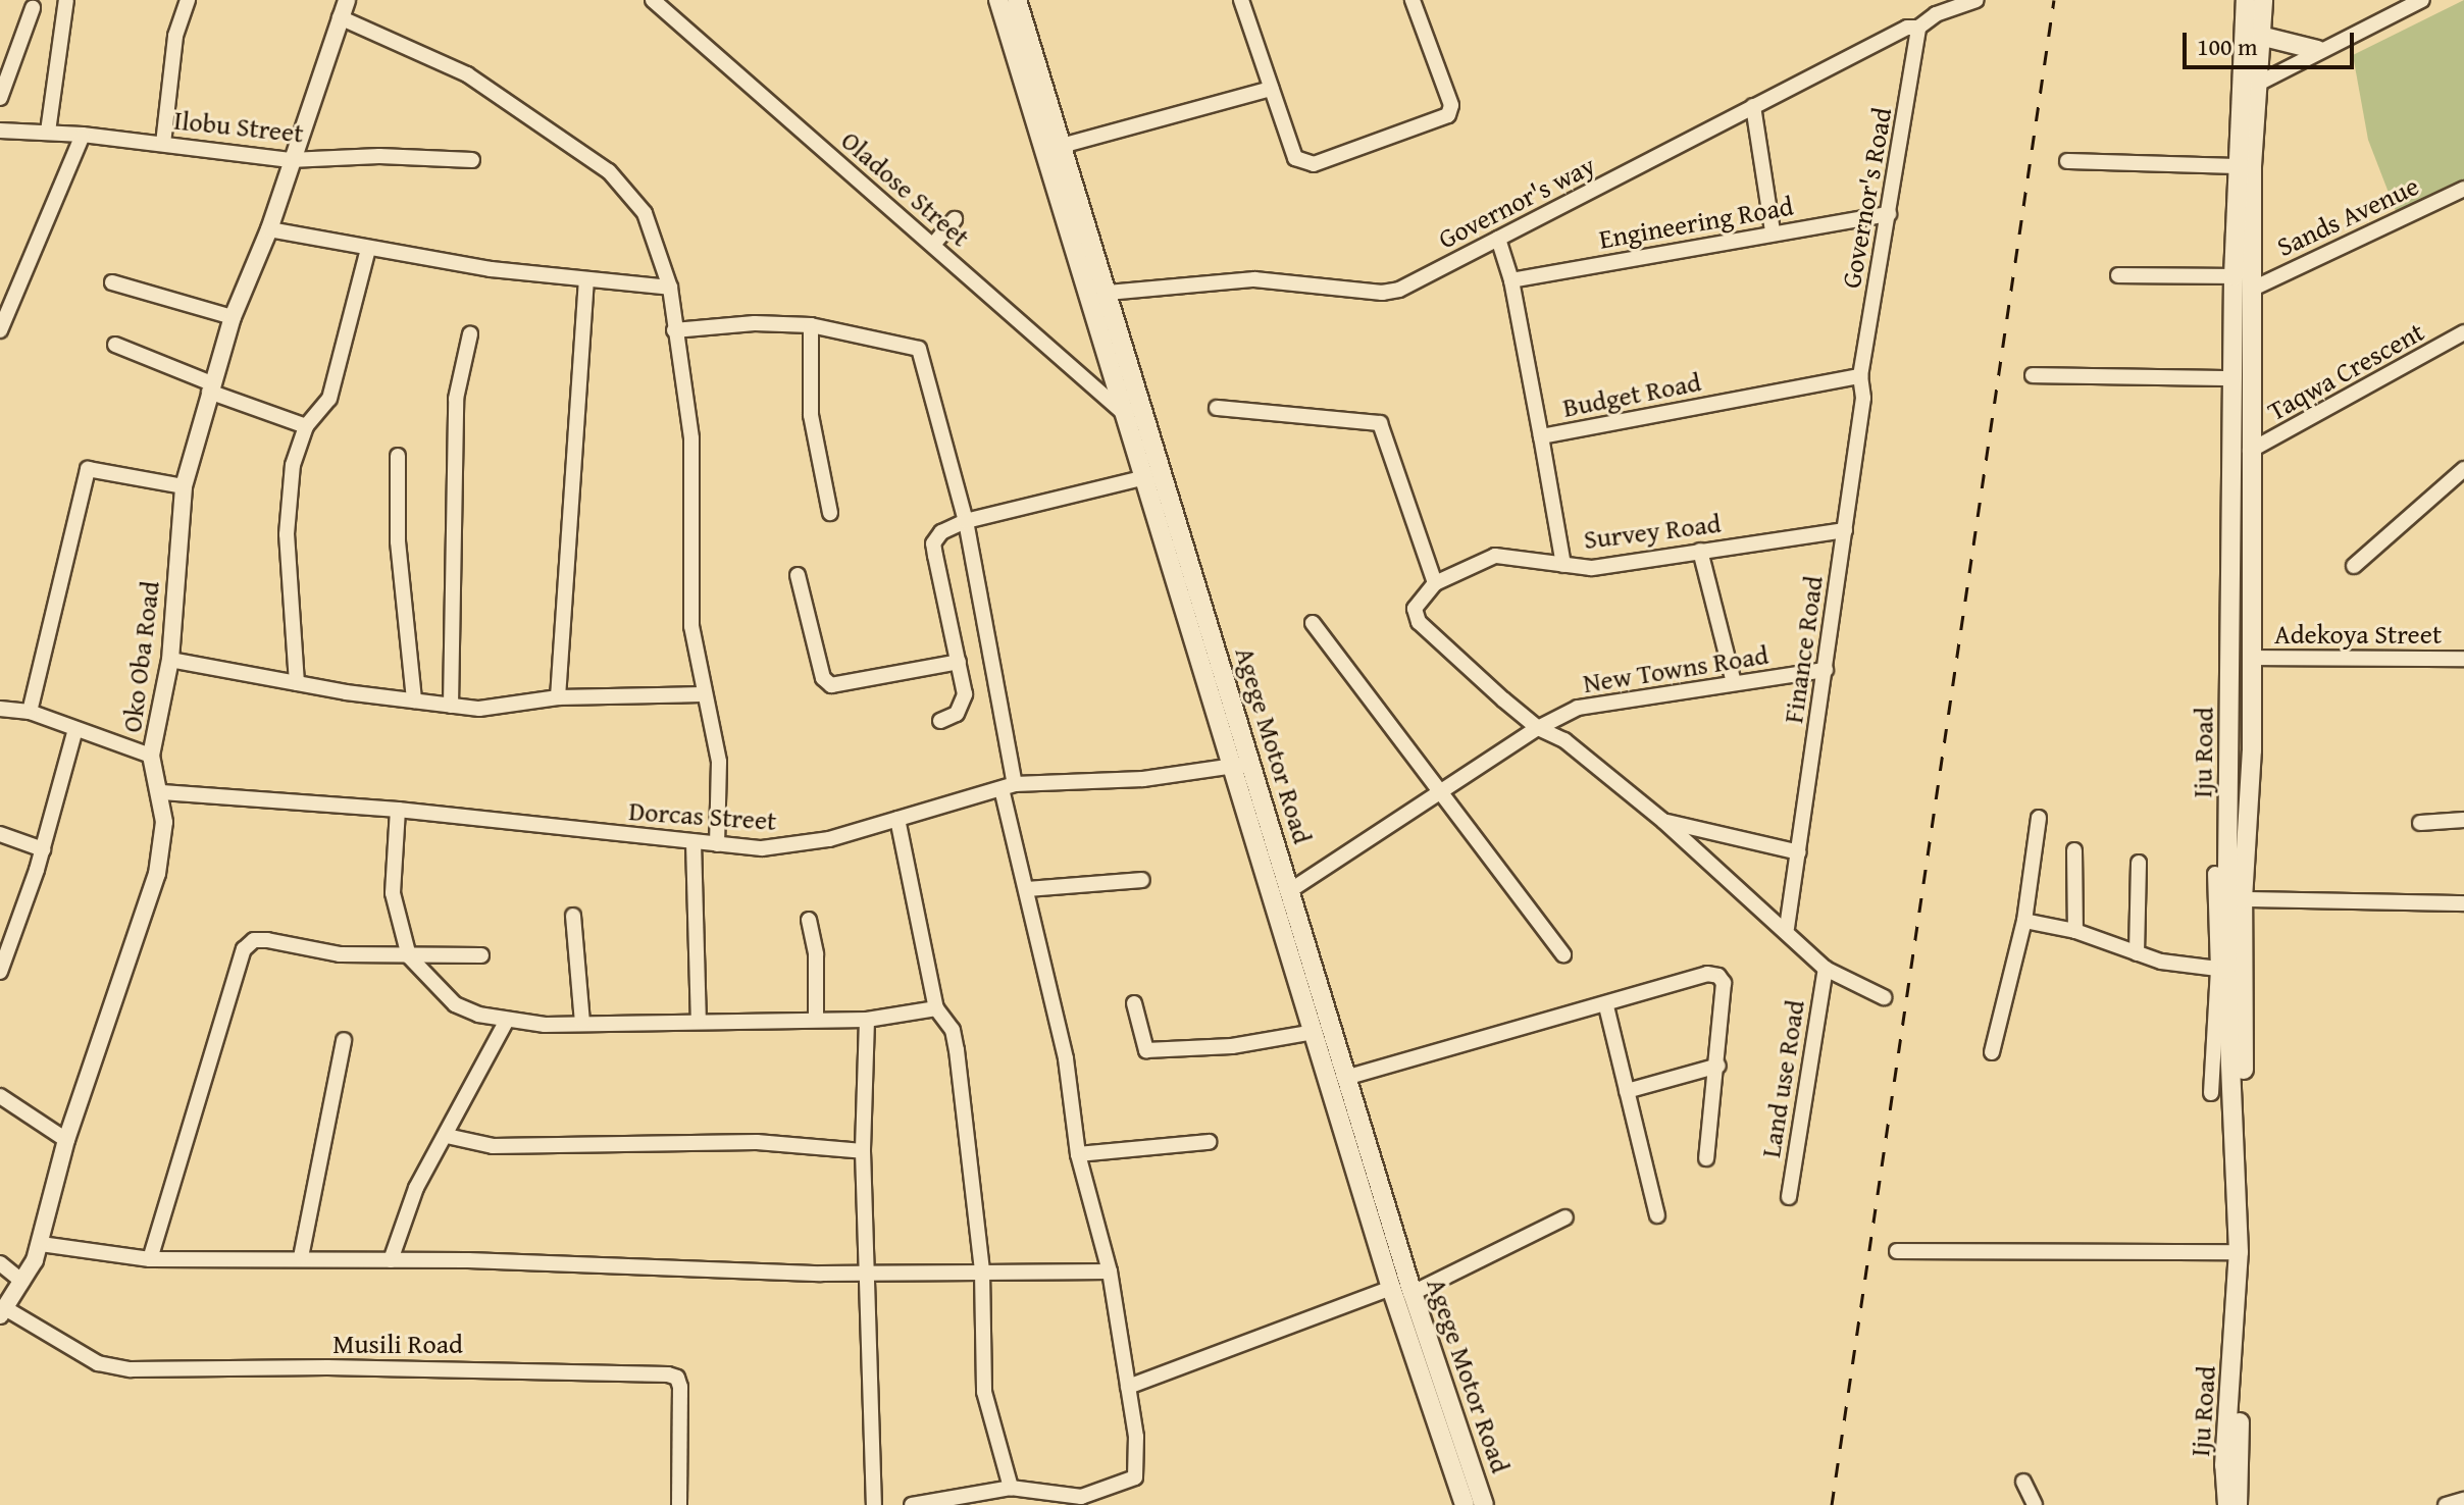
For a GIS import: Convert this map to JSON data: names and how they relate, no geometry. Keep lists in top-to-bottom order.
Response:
{
  "streets": {
    "main road": ["Agege Motor Road", "Iju Road"],
    "street": [
      "Ilobu Street",
      "Oladose Street",
      "Governor's Road",
      "Governor's way",
      "Sands Avenue",
      "Engineering Road",
      "Taqwa Crescent",
      "Budget Road",
      "Survey Road",
      "Adekoya Street",
      "Finance Road",
      "Oko Oba Road",
      "New Towns Road",
      "Dorcas Street",
      "Land use Road",
      "Musili Road"
    ]
  },
  "crossings": [
    ["Ilobu Street", "Oko Oba Road"],
    ["Oladose Street", "Agege Motor Road"],
    ["Governor's Road", "Governor's way"],
    ["Governor's Road", "Engineering Road"],
    ["Governor's Road", "Budget Road"],
    ["Governor's Road", "Finance Road"],
    ["Governor's way", "Agege Motor Road"],
    ["Sands Avenue", "Iju Road"],
    ["Taqwa Crescent", "Iju Road"],
    ["Budget Road", "Survey Road"],
    ["Budget Road", "Finance Road"],
    ["Survey Road", "Finance Road"],
    ["Adekoya Street", "Iju Road"],
    ["Finance Road", "New Towns Road"],
    ["Finance Road", "Land use Road"],
    ["Oko Oba Road", "Dorcas Street"],
    ["Oko Oba Road", "Musili Road"],
    ["New Towns Road", "Agege Motor Road"],
    ["New Towns Road", "Land use Road"],
    ["Agege Motor Road", "Dorcas Street"]
  ],
  "scale_bar": "100 m"
}
